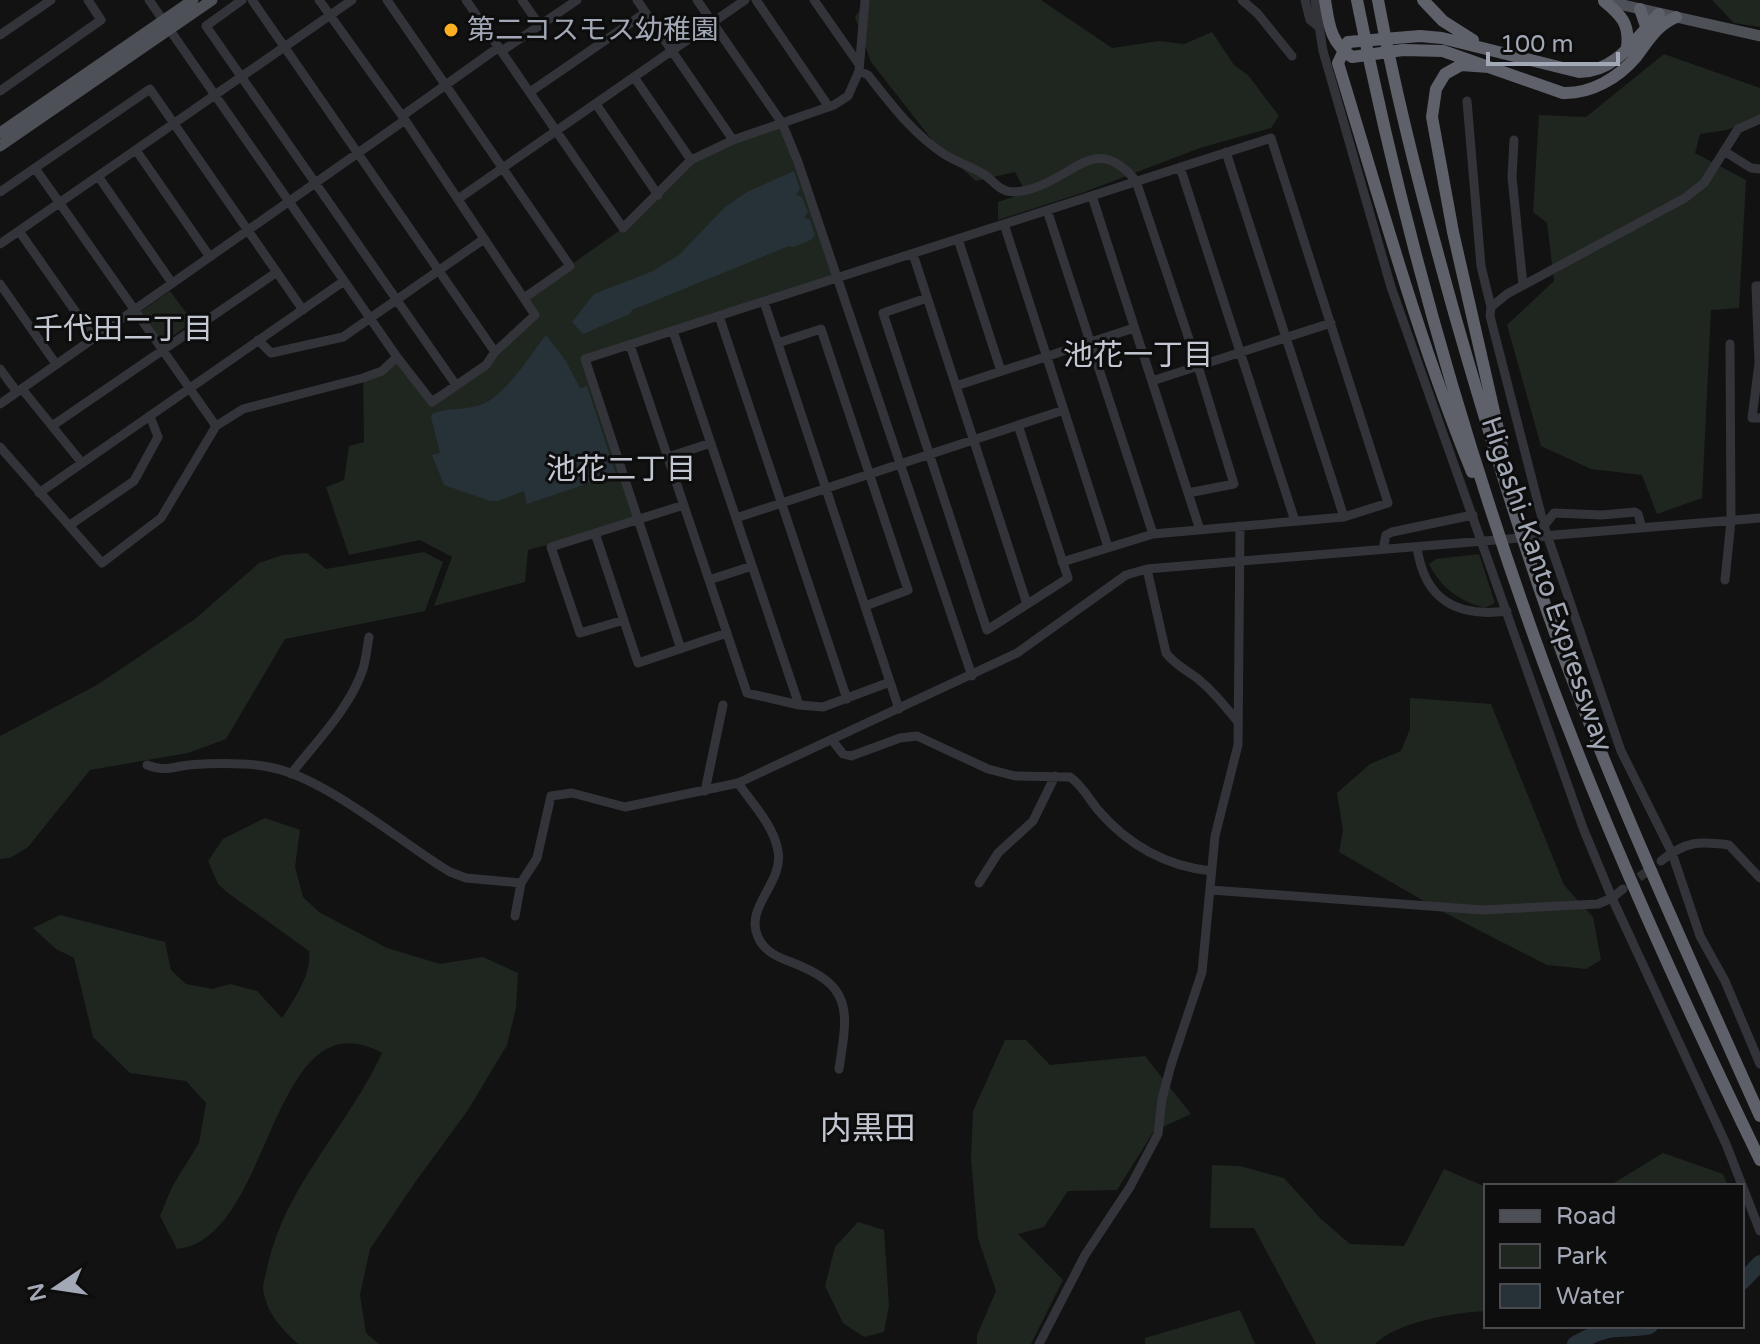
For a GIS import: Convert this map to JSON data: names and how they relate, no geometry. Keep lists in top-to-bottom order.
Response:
{
  "streets": {
    "highway": ["Higashi-Kanto Expressway"]
  },
  "districts": [
    "千代田二丁目",
    "池花一丁目",
    "池花二丁目",
    "内黒田"
  ],
  "places": ["第二コスモス幼稚園"],
  "legend": ["Road", "Park", "Water"],
  "scale_bar": "100 m",
  "north": "left"
}
